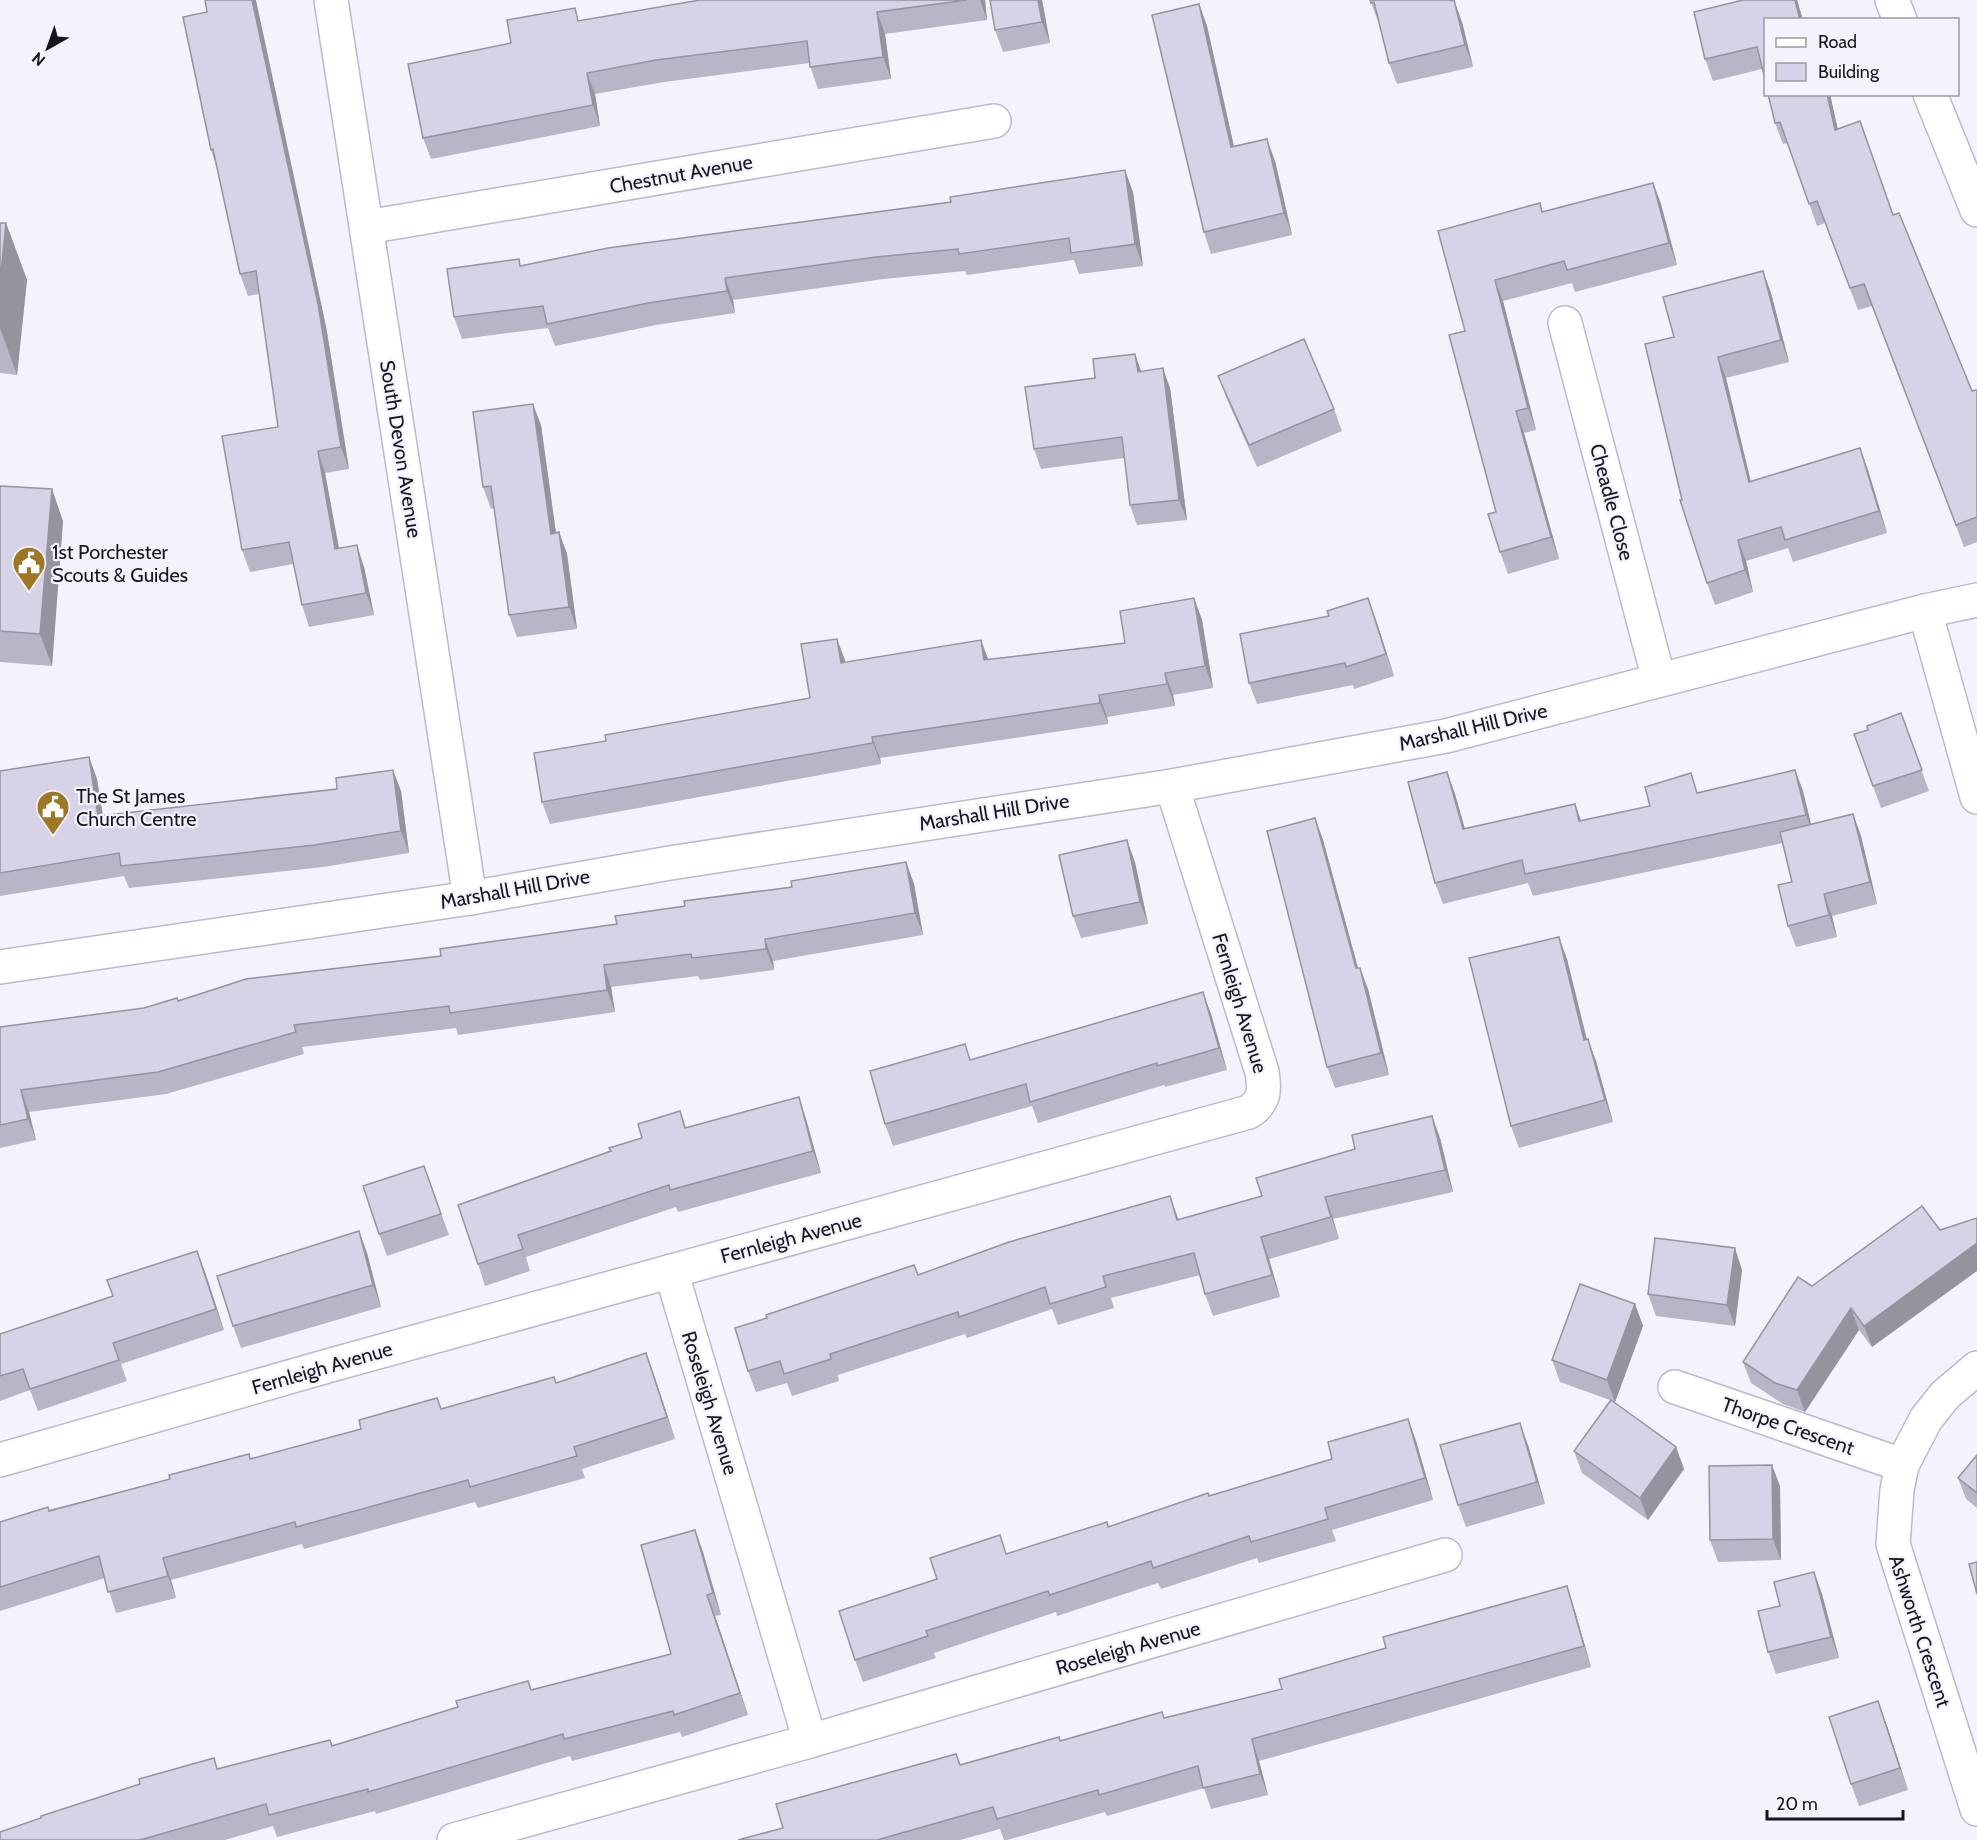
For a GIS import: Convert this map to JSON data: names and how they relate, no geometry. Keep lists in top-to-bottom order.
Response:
{
  "streets": {
    "street": [
      "Chestnut Avenue",
      "South Devon Avenue",
      "Cheadle Close",
      "Marshall Hill Drive",
      "Fernleigh Avenue",
      "Roseleigh Avenue",
      "Thorpe Crescent",
      "Ashworth Crescent"
    ]
  },
  "crossings": [
    ["Chestnut Avenue", "South Devon Avenue"],
    ["South Devon Avenue", "Marshall Hill Drive"],
    ["Cheadle Close", "Marshall Hill Drive"],
    ["Marshall Hill Drive", "Fernleigh Avenue"],
    ["Fernleigh Avenue", "Roseleigh Avenue"],
    ["Thorpe Crescent", "Ashworth Crescent"]
  ],
  "places": {
    "public building": ["1st Porchester Scouts & Guides", "The St James Church Centre"]
  },
  "legend": ["Road", "Building"],
  "scale_bar": "20 m",
  "north": "bottom left"
}
